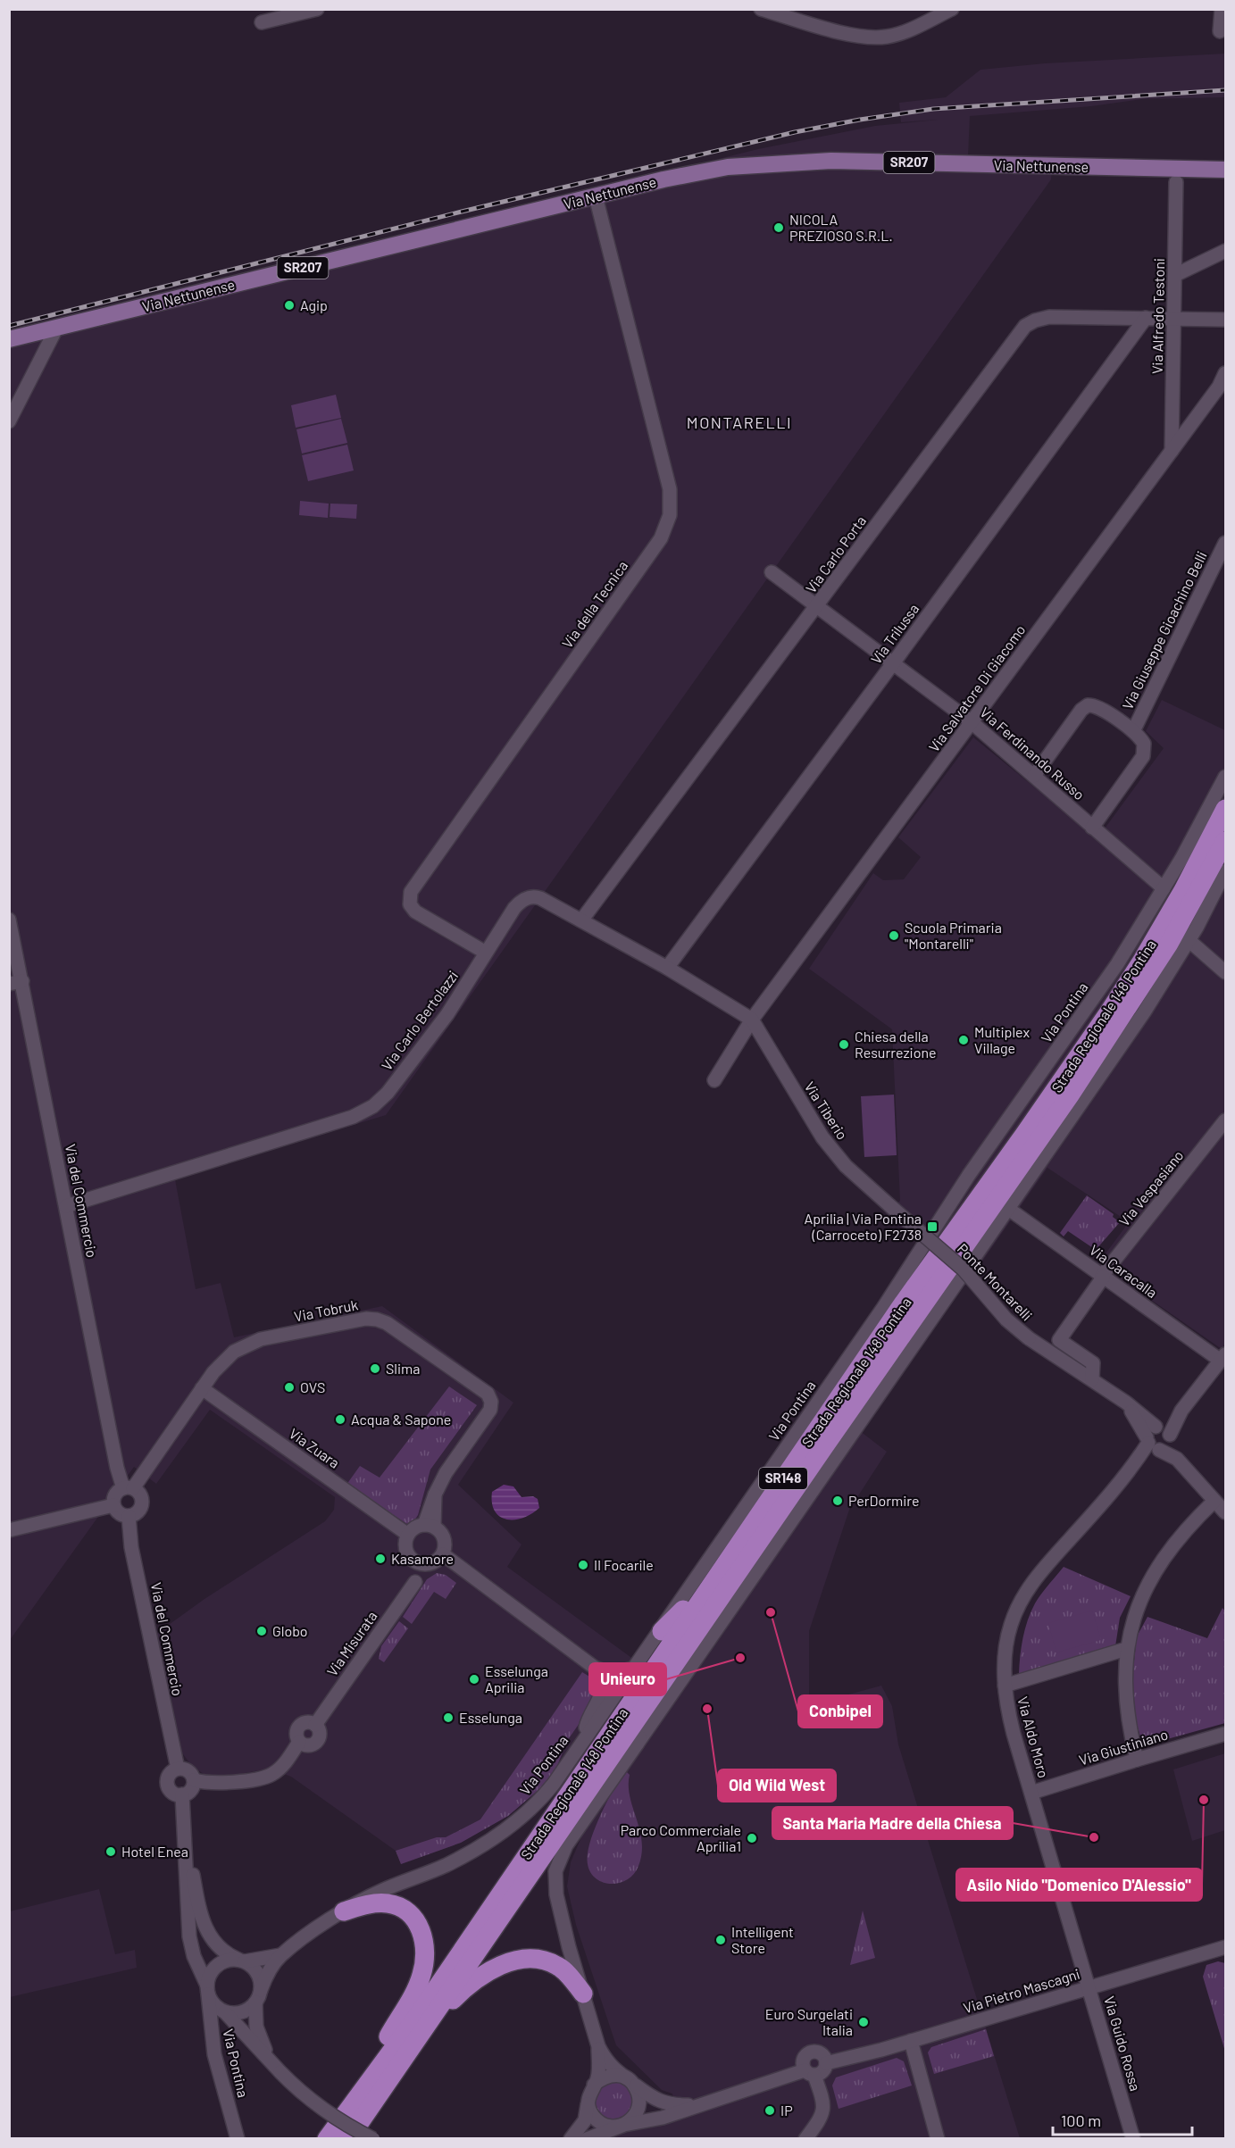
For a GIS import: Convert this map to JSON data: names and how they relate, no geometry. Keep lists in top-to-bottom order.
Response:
{
  "streets": {
    "highway": ["Strada Regionale 148 Pontina", "SR148"],
    "main road": ["SR207", "Via Nettunense"],
    "street": [
      "Via Alfredo Testoni",
      "Via Carlo Porta",
      "Via della Tecnica",
      "Via Giuseppe Gioachino Belli",
      "Via Trilussa",
      "Via Salvatore Di Giacomo",
      "Via Ferdinando Russo",
      "Via Pontina",
      "Via Carlo Bertolazzi",
      "Via Tiberio",
      "Via Vespasiano",
      "Via del Commercio",
      "Via Caracalla",
      "Ponte Montarelli",
      "Via Tobruk",
      "Via Zuara",
      "Via Misurata",
      "Via Aldo Moro",
      "Via Giustiniano",
      "Via Pietro Mascagni",
      "Via Guido Rossa"
    ]
  },
  "crossings": [
    ["Via Nettunense", "Via della Tecnica"],
    ["Via Alfredo Testoni", "Via Carlo Porta"],
    ["Via Alfredo Testoni", "Via Salvatore Di Giacomo"],
    ["Via Carlo Porta", "Via Trilussa"],
    ["Via Carlo Porta", "Via Ferdinando Russo"],
    ["Via Carlo Porta", "Via Carlo Bertolazzi"],
    ["Via della Tecnica", "Via Carlo Bertolazzi"],
    ["Via Trilussa", "Via Ferdinando Russo"],
    ["Via Trilussa", "Via Carlo Bertolazzi"],
    ["Via Salvatore Di Giacomo", "Via Ferdinando Russo"],
    ["Via Salvatore Di Giacomo", "Via Carlo Bertolazzi"],
    ["Via Salvatore Di Giacomo", "Via Tiberio"],
    ["Via Ferdinando Russo", "Via Pontina"],
    ["Via Carlo Bertolazzi", "Via Tiberio"],
    ["Via Carlo Bertolazzi", "Via del Commercio"],
    ["Via Tiberio", "Ponte Montarelli"],
    ["Via Vespasiano", "Via Caracalla"],
    ["Via Vespasiano", "Ponte Montarelli"],
    ["Via del Commercio", "Via Tobruk"],
    ["Via del Commercio", "Via Misurata"],
    ["Via Caracalla", "Via Aldo Moro"],
    ["Via Tobruk", "Via Zuara"],
    ["Via Tobruk", "Via Misurata"],
    ["Via Zuara", "Via Misurata"],
    ["Via Aldo Moro", "Via Giustiniano"],
    ["Via Aldo Moro", "Via Pietro Mascagni"],
    ["Via Aldo Moro", "Via Guido Rossa"],
    ["Via Pietro Mascagni", "Via Guido Rossa"]
  ],
  "districts": ["MONTARELLI"],
  "places": {
    "other": [
      "NICOLA PREZIOSO S.R.L.",
      "Agip",
      "Scuola Primaria \"Montarelli\"",
      "Multiplex Village",
      "Chiesa della Resurrezione",
      "Slima",
      "OVS",
      "Acqua & Sapone",
      "PerDormire",
      "Kasamore",
      "Il Focarile",
      "Conbipel",
      "Globo",
      "Unieuro",
      "Esselunga Aprilia",
      "Old Wild West",
      "Esselunga",
      "Asilo Nido \"Domenico D'Alessio\"",
      "Santa Maria Madre della Chiesa",
      "Parco Commerciale Aprilia1",
      "Hotel Enea",
      "Intelligent Store",
      "Euro Surgelati Italia",
      "IP"
    ],
    "transit": ["Aprilia | Via Pontina (Carroceto) F2738"]
  },
  "scale_bar": "100 m"
}
